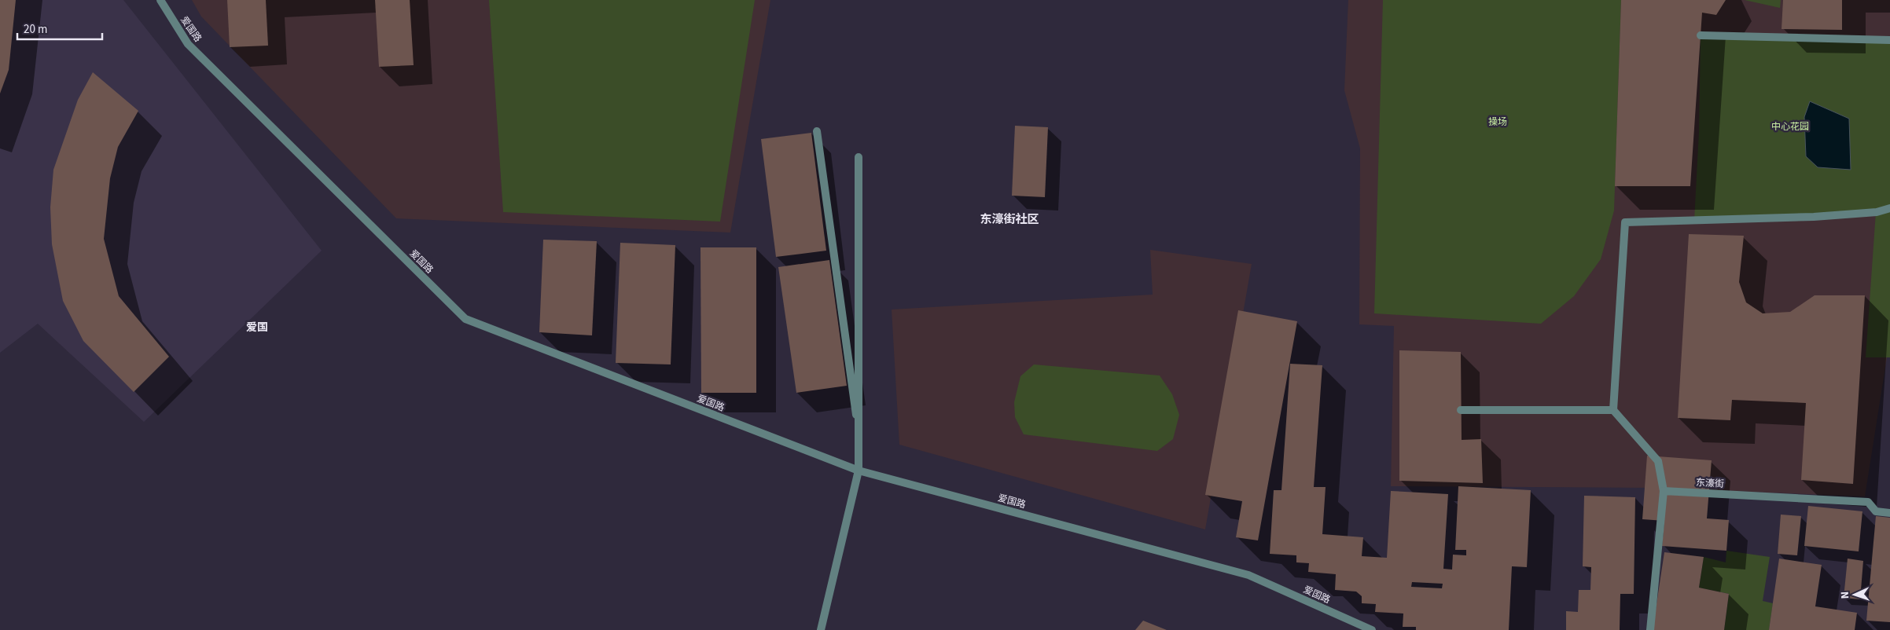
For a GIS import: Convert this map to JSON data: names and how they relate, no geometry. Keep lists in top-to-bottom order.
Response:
{
  "streets": {
    "street": ["爱国路", "东濠街"]
  },
  "districts": ["东濠街社区", "爱国"],
  "parks": ["操场", "中心花园"],
  "scale_bar": "20 m",
  "north": "left"
}
